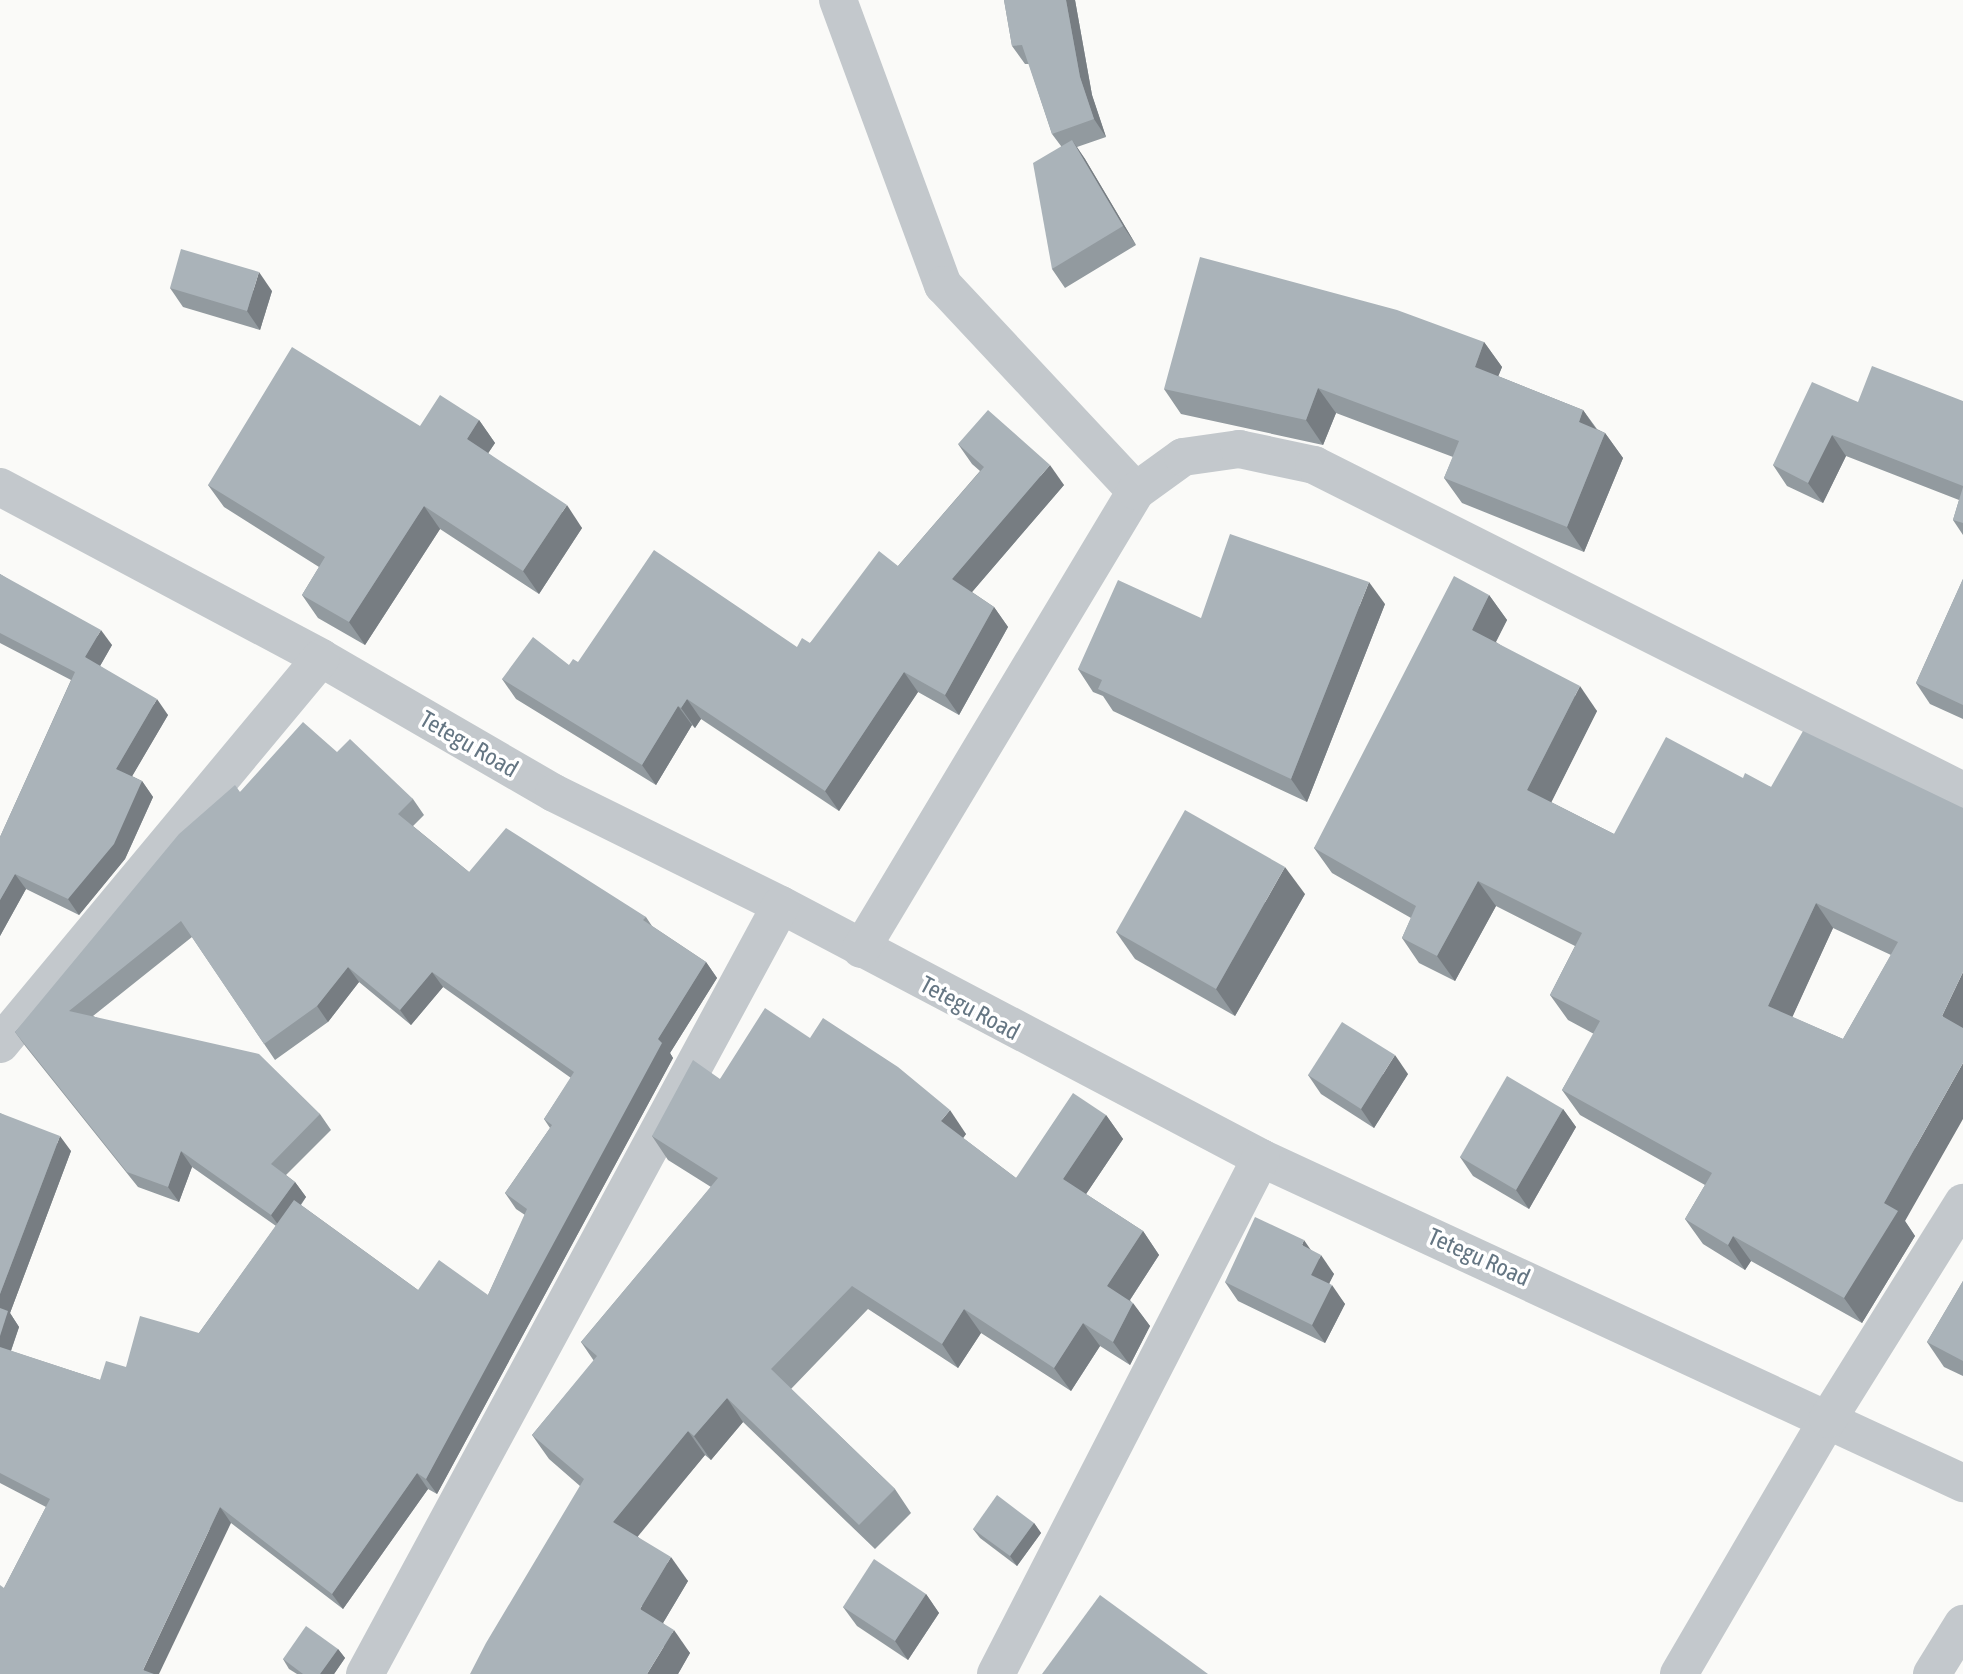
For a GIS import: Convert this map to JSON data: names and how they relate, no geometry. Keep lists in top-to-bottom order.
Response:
{
  "streets": {
    "street": ["Tetegu Road"]
  }
}
